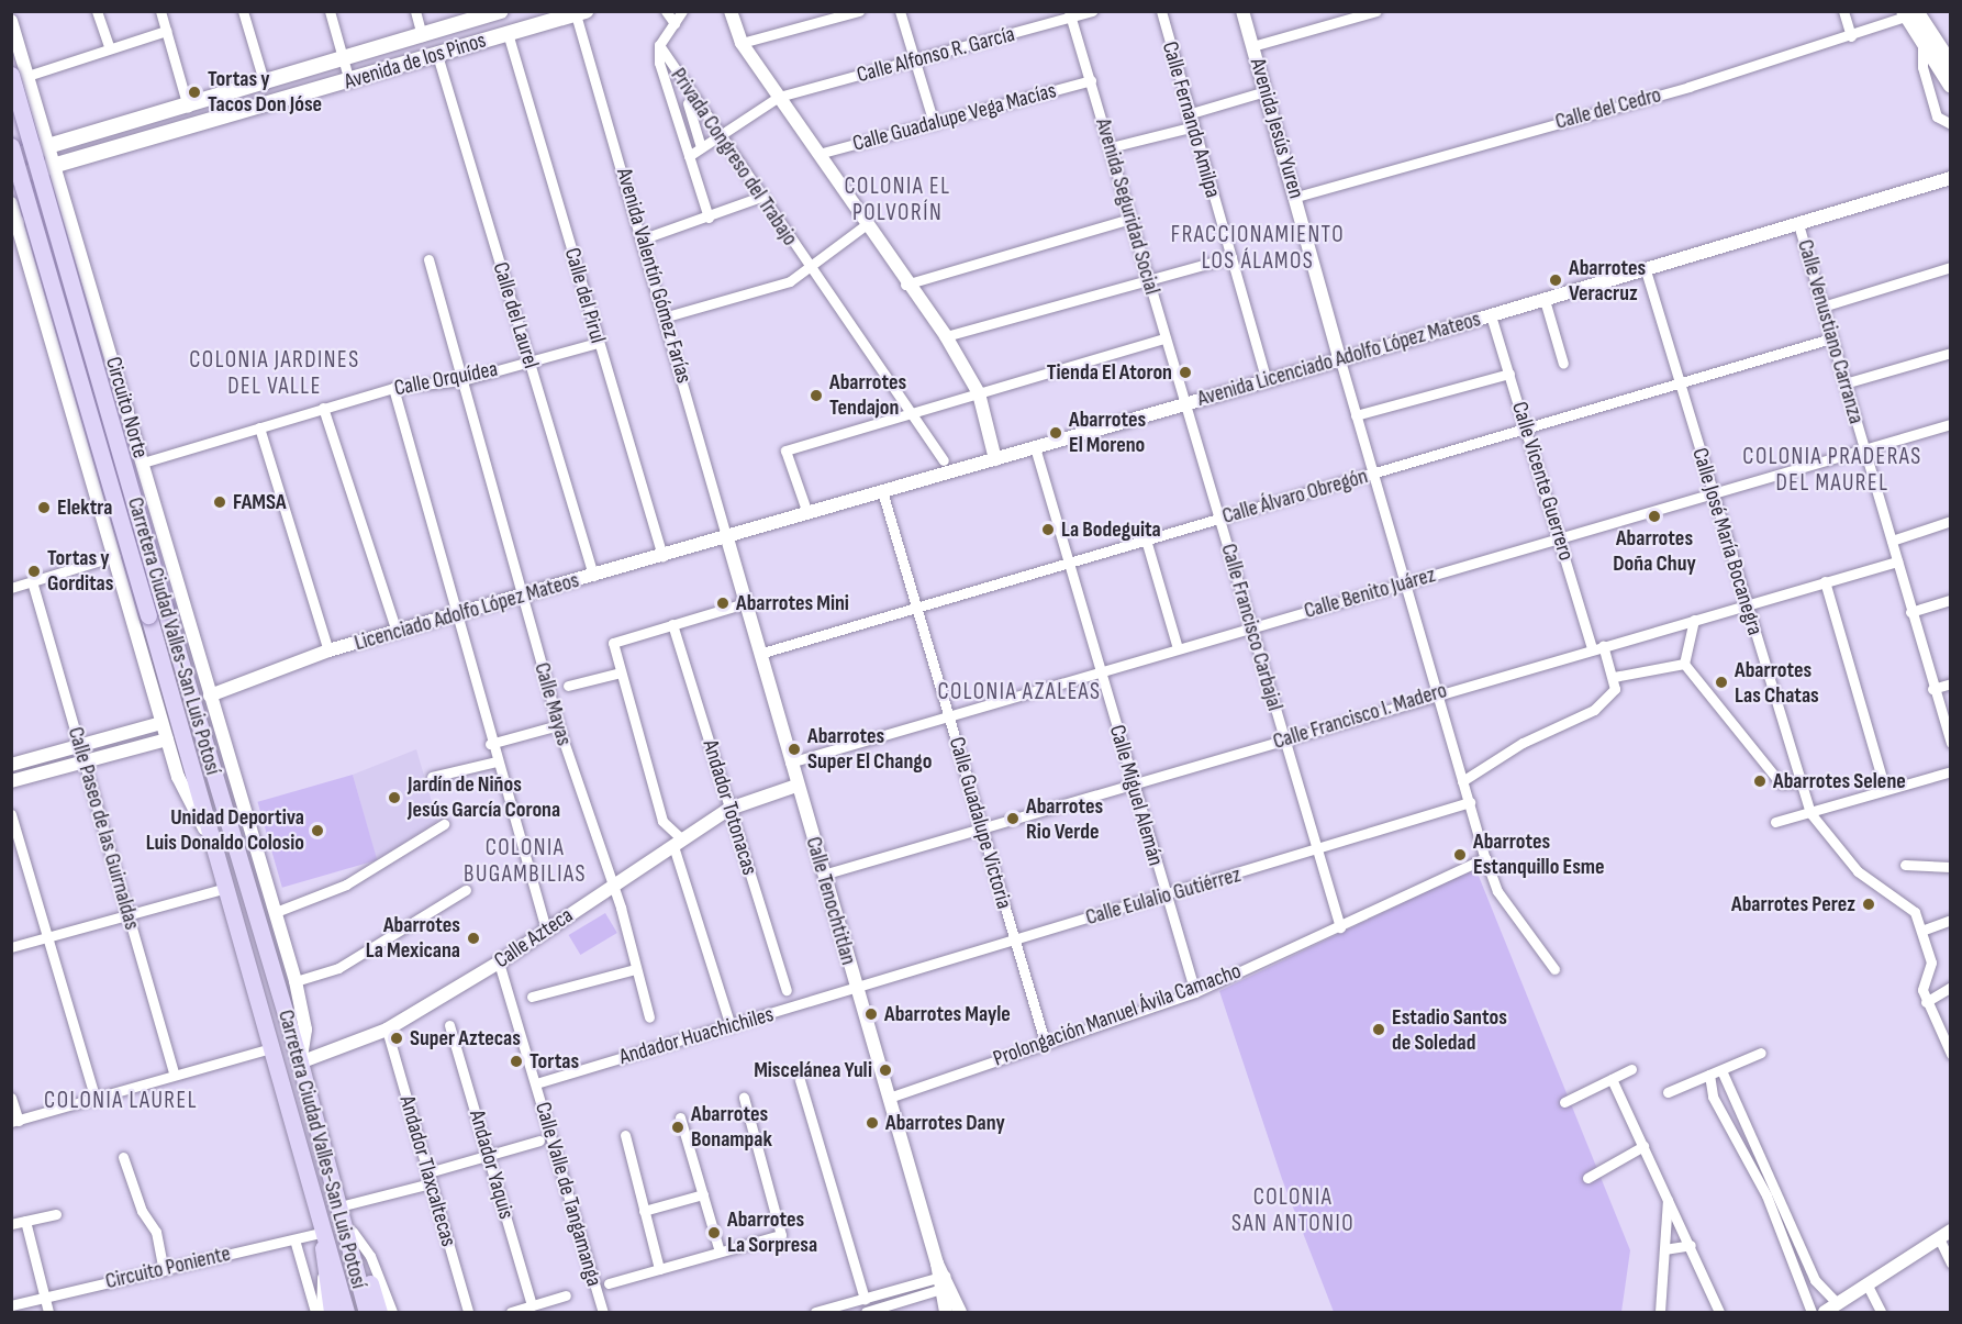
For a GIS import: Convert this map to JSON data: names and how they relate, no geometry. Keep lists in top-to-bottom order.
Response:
{
  "streets": {
    "main road": ["Avenida de los Pinos", "Carretera Ciudad Valles-San Luis Potosí"],
    "street": [
      "Calle Alfonso R. García",
      "Calle del Cedro",
      "Calle Guadalupe Vega Macías",
      "Calle Fernando Amilpa",
      "Avenida Jesús Yuren",
      "Privada Congreso del Trabajo",
      "Avenida Seguridad Social",
      "Avenida Valentín Gómez Farías",
      "Calle del Pirul",
      "Calle del Laurel",
      "Calle Venustiano Carranza",
      "Avenida Licenciado Adolfo López Mateos",
      "Calle Orquídea",
      "Circuito Norte",
      "Calle Vicente Guerrero",
      "Calle Álvaro Obregón",
      "Calle José María Bocanegra",
      "Calle Benito Juárez",
      "Licenciado Adolfo López Mateos",
      "Calle Francisco Carbajal",
      "Calle Mayas",
      "Calle Francisco I. Madero",
      "Calle Miguel Alemán",
      "Andador Totonacas",
      "Calle Guadalupe Victoria",
      "Calle Paseo de las Guirnaldas",
      "Calle Eulalio Gutiérrez",
      "Calle Tenochtitlan",
      "Calle Azteca",
      "Prolongación Manuel Ávila Camacho",
      "Andador Huachichiles",
      "Andador Yaquis",
      "Andador Tlaxcaltecas",
      "Calle Valle de Tangamanga",
      "Circuito Poniente"
    ]
  },
  "crossings": [
    ["Calle Alfonso R. García", "Privada Congreso del Trabajo"],
    ["Calle Alfonso R. García", "Avenida Seguridad Social"],
    ["Avenida de los Pinos", "Avenida Valentín Gómez Farías"],
    ["Avenida de los Pinos", "Calle del Pirul"],
    ["Avenida de los Pinos", "Calle del Laurel"],
    ["Avenida de los Pinos", "Circuito Norte"],
    ["Calle del Cedro", "Avenida Jesús Yuren"],
    ["Calle Guadalupe Vega Macías", "Avenida Seguridad Social"],
    ["Calle Fernando Amilpa", "Avenida Licenciado Adolfo López Mateos"],
    ["Avenida Jesús Yuren", "Avenida Licenciado Adolfo López Mateos"],
    ["Avenida Seguridad Social", "Avenida Licenciado Adolfo López Mateos"],
    ["Avenida Seguridad Social", "Calle Francisco Carbajal"],
    ["Avenida Valentín Gómez Farías", "Avenida Licenciado Adolfo López Mateos"],
    ["Avenida Valentín Gómez Farías", "Licenciado Adolfo López Mateos"],
    ["Avenida Valentín Gómez Farías", "Calle Tenochtitlan"],
    ["Calle del Pirul", "Calle Orquídea"],
    ["Calle del Pirul", "Licenciado Adolfo López Mateos"],
    ["Calle del Laurel", "Calle Orquídea"],
    ["Calle del Laurel", "Licenciado Adolfo López Mateos"],
    ["Calle Venustiano Carranza", "Avenida Licenciado Adolfo López Mateos"],
    ["Calle Venustiano Carranza", "Calle Álvaro Obregón"],
    ["Calle Venustiano Carranza", "Calle Benito Juárez"],
    ["Calle Venustiano Carranza", "Calle Francisco I. Madero"],
    ["Avenida Licenciado Adolfo López Mateos", "Calle Vicente Guerrero"],
    ["Avenida Licenciado Adolfo López Mateos", "Calle José María Bocanegra"],
    ["Avenida Licenciado Adolfo López Mateos", "Licenciado Adolfo López Mateos"],
    ["Avenida Licenciado Adolfo López Mateos", "Calle Francisco Carbajal"],
    ["Avenida Licenciado Adolfo López Mateos", "Calle Miguel Alemán"],
    ["Avenida Licenciado Adolfo López Mateos", "Calle Guadalupe Victoria"],
    ["Avenida Licenciado Adolfo López Mateos", "Calle Tenochtitlan"],
    ["Calle Orquídea", "Circuito Norte"],
    ["Calle Orquídea", "Calle Mayas"],
    ["Circuito Norte", "Licenciado Adolfo López Mateos"],
    ["Circuito Norte", "Carretera Ciudad Valles-San Luis Potosí"],
    ["Circuito Norte", "Calle Azteca"],
    ["Calle Vicente Guerrero", "Calle Álvaro Obregón"],
    ["Calle Vicente Guerrero", "Calle Benito Juárez"],
    ["Calle Vicente Guerrero", "Calle Francisco I. Madero"],
    ["Calle Álvaro Obregón", "Calle José María Bocanegra"],
    ["Calle Álvaro Obregón", "Calle Francisco Carbajal"],
    ["Calle Álvaro Obregón", "Calle Miguel Alemán"],
    ["Calle Álvaro Obregón", "Calle Guadalupe Victoria"],
    ["Calle Álvaro Obregón", "Calle Tenochtitlan"],
    ["Calle José María Bocanegra", "Calle Benito Juárez"],
    ["Calle José María Bocanegra", "Calle Francisco I. Madero"],
    ["Calle Benito Juárez", "Calle Francisco Carbajal"],
    ["Calle Benito Juárez", "Calle Miguel Alemán"],
    ["Calle Benito Juárez", "Calle Guadalupe Victoria"],
    ["Calle Benito Juárez", "Calle Tenochtitlan"],
    ["Licenciado Adolfo López Mateos", "Calle Mayas"],
    ["Licenciado Adolfo López Mateos", "Calle Tenochtitlan"],
    ["Calle Francisco Carbajal", "Calle Francisco I. Madero"],
    ["Calle Francisco Carbajal", "Calle Eulalio Gutiérrez"],
    ["Calle Francisco Carbajal", "Prolongación Manuel Ávila Camacho"],
    ["Carretera Ciudad Valles-San Luis Potosí", "Calle Azteca"],
    ["Calle Mayas", "Calle Azteca"],
    ["Calle Francisco I. Madero", "Calle Miguel Alemán"],
    ["Calle Francisco I. Madero", "Calle Guadalupe Victoria"],
    ["Calle Francisco I. Madero", "Calle Tenochtitlan"],
    ["Calle Miguel Alemán", "Calle Eulalio Gutiérrez"],
    ["Calle Miguel Alemán", "Prolongación Manuel Ávila Camacho"],
    ["Andador Totonacas", "Calle Azteca"],
    ["Calle Guadalupe Victoria", "Calle Eulalio Gutiérrez"],
    ["Calle Guadalupe Victoria", "Prolongación Manuel Ávila Camacho"],
    ["Calle Eulalio Gutiérrez", "Calle Tenochtitlan"],
    ["Calle Eulalio Gutiérrez", "Andador Huachichiles"],
    ["Calle Tenochtitlan", "Calle Azteca"],
    ["Calle Tenochtitlan", "Prolongación Manuel Ávila Camacho"],
    ["Calle Tenochtitlan", "Andador Huachichiles"],
    ["Calle Azteca", "Andador Tlaxcaltecas"],
    ["Calle Azteca", "Calle Valle de Tangamanga"],
    ["Andador Huachichiles", "Calle Valle de Tangamanga"]
  ],
  "districts": [
    "COLONIA EL POLVORÍN",
    "FRACCIONAMIENTO LOS ÁLAMOS",
    "COLONIA JARDINES DEL VALLE",
    "COLONIA PRADERAS DEL MAUREL",
    "COLONIA AZALEAS",
    "COLONIA BUGAMBILIAS",
    "COLONIA LAUREL",
    "COLONIA SAN ANTONIO"
  ],
  "places": [
    "Tortas y Tacos Don Jóse",
    "Abarrotes Veracruz",
    "Tienda El Atoron",
    "Abarrotes Tendajon",
    "Abarrotes El Moreno",
    "FAMSA",
    "Elektra",
    "Abarrotes Doña Chuy",
    "La Bodeguita",
    "Tortas y Gorditas",
    "Abarrotes Mini",
    "Abarrotes Las Chatas",
    "Abarrotes Super El Chango",
    "Abarrotes Selene",
    "Jardín de Niños Jesús García Corona",
    "Abarrotes Rio Verde",
    "Unidad Deportiva Luis Donaldo Colosio",
    "Abarrotes Estanquillo Esme",
    "Abarrotes Perez",
    "Abarrotes La Mexicana",
    "Abarrotes Mayle",
    "Estadio Santos de Soledad",
    "Super Aztecas",
    "Tortas",
    "Miscelánea Yuli",
    "Abarrotes Dany",
    "Abarrotes Bonampak",
    "Abarrotes La Sorpresa"
  ]
}
